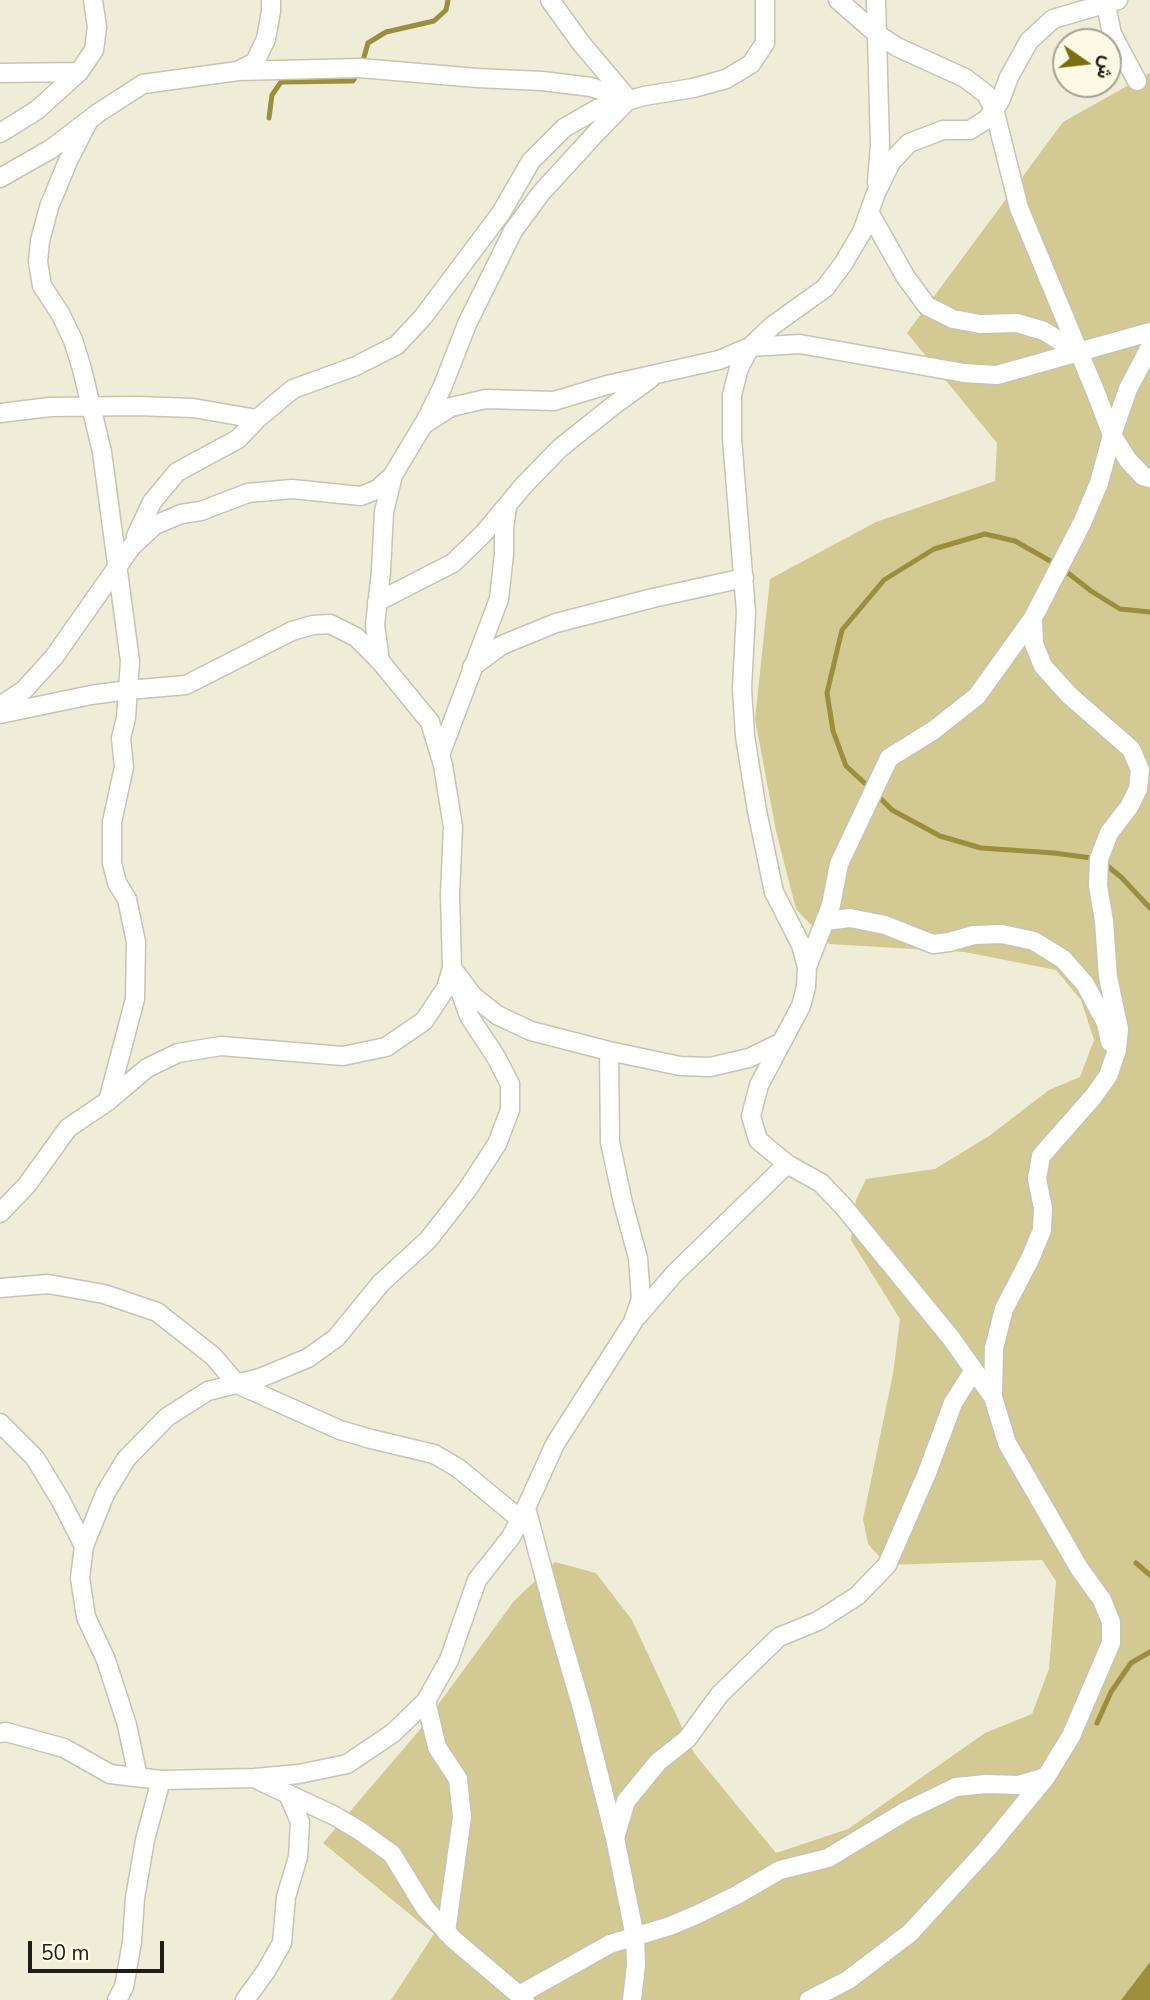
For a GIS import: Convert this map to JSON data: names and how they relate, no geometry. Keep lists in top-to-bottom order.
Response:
{
  "scale_bar": "50 m",
  "north": "right"
}
